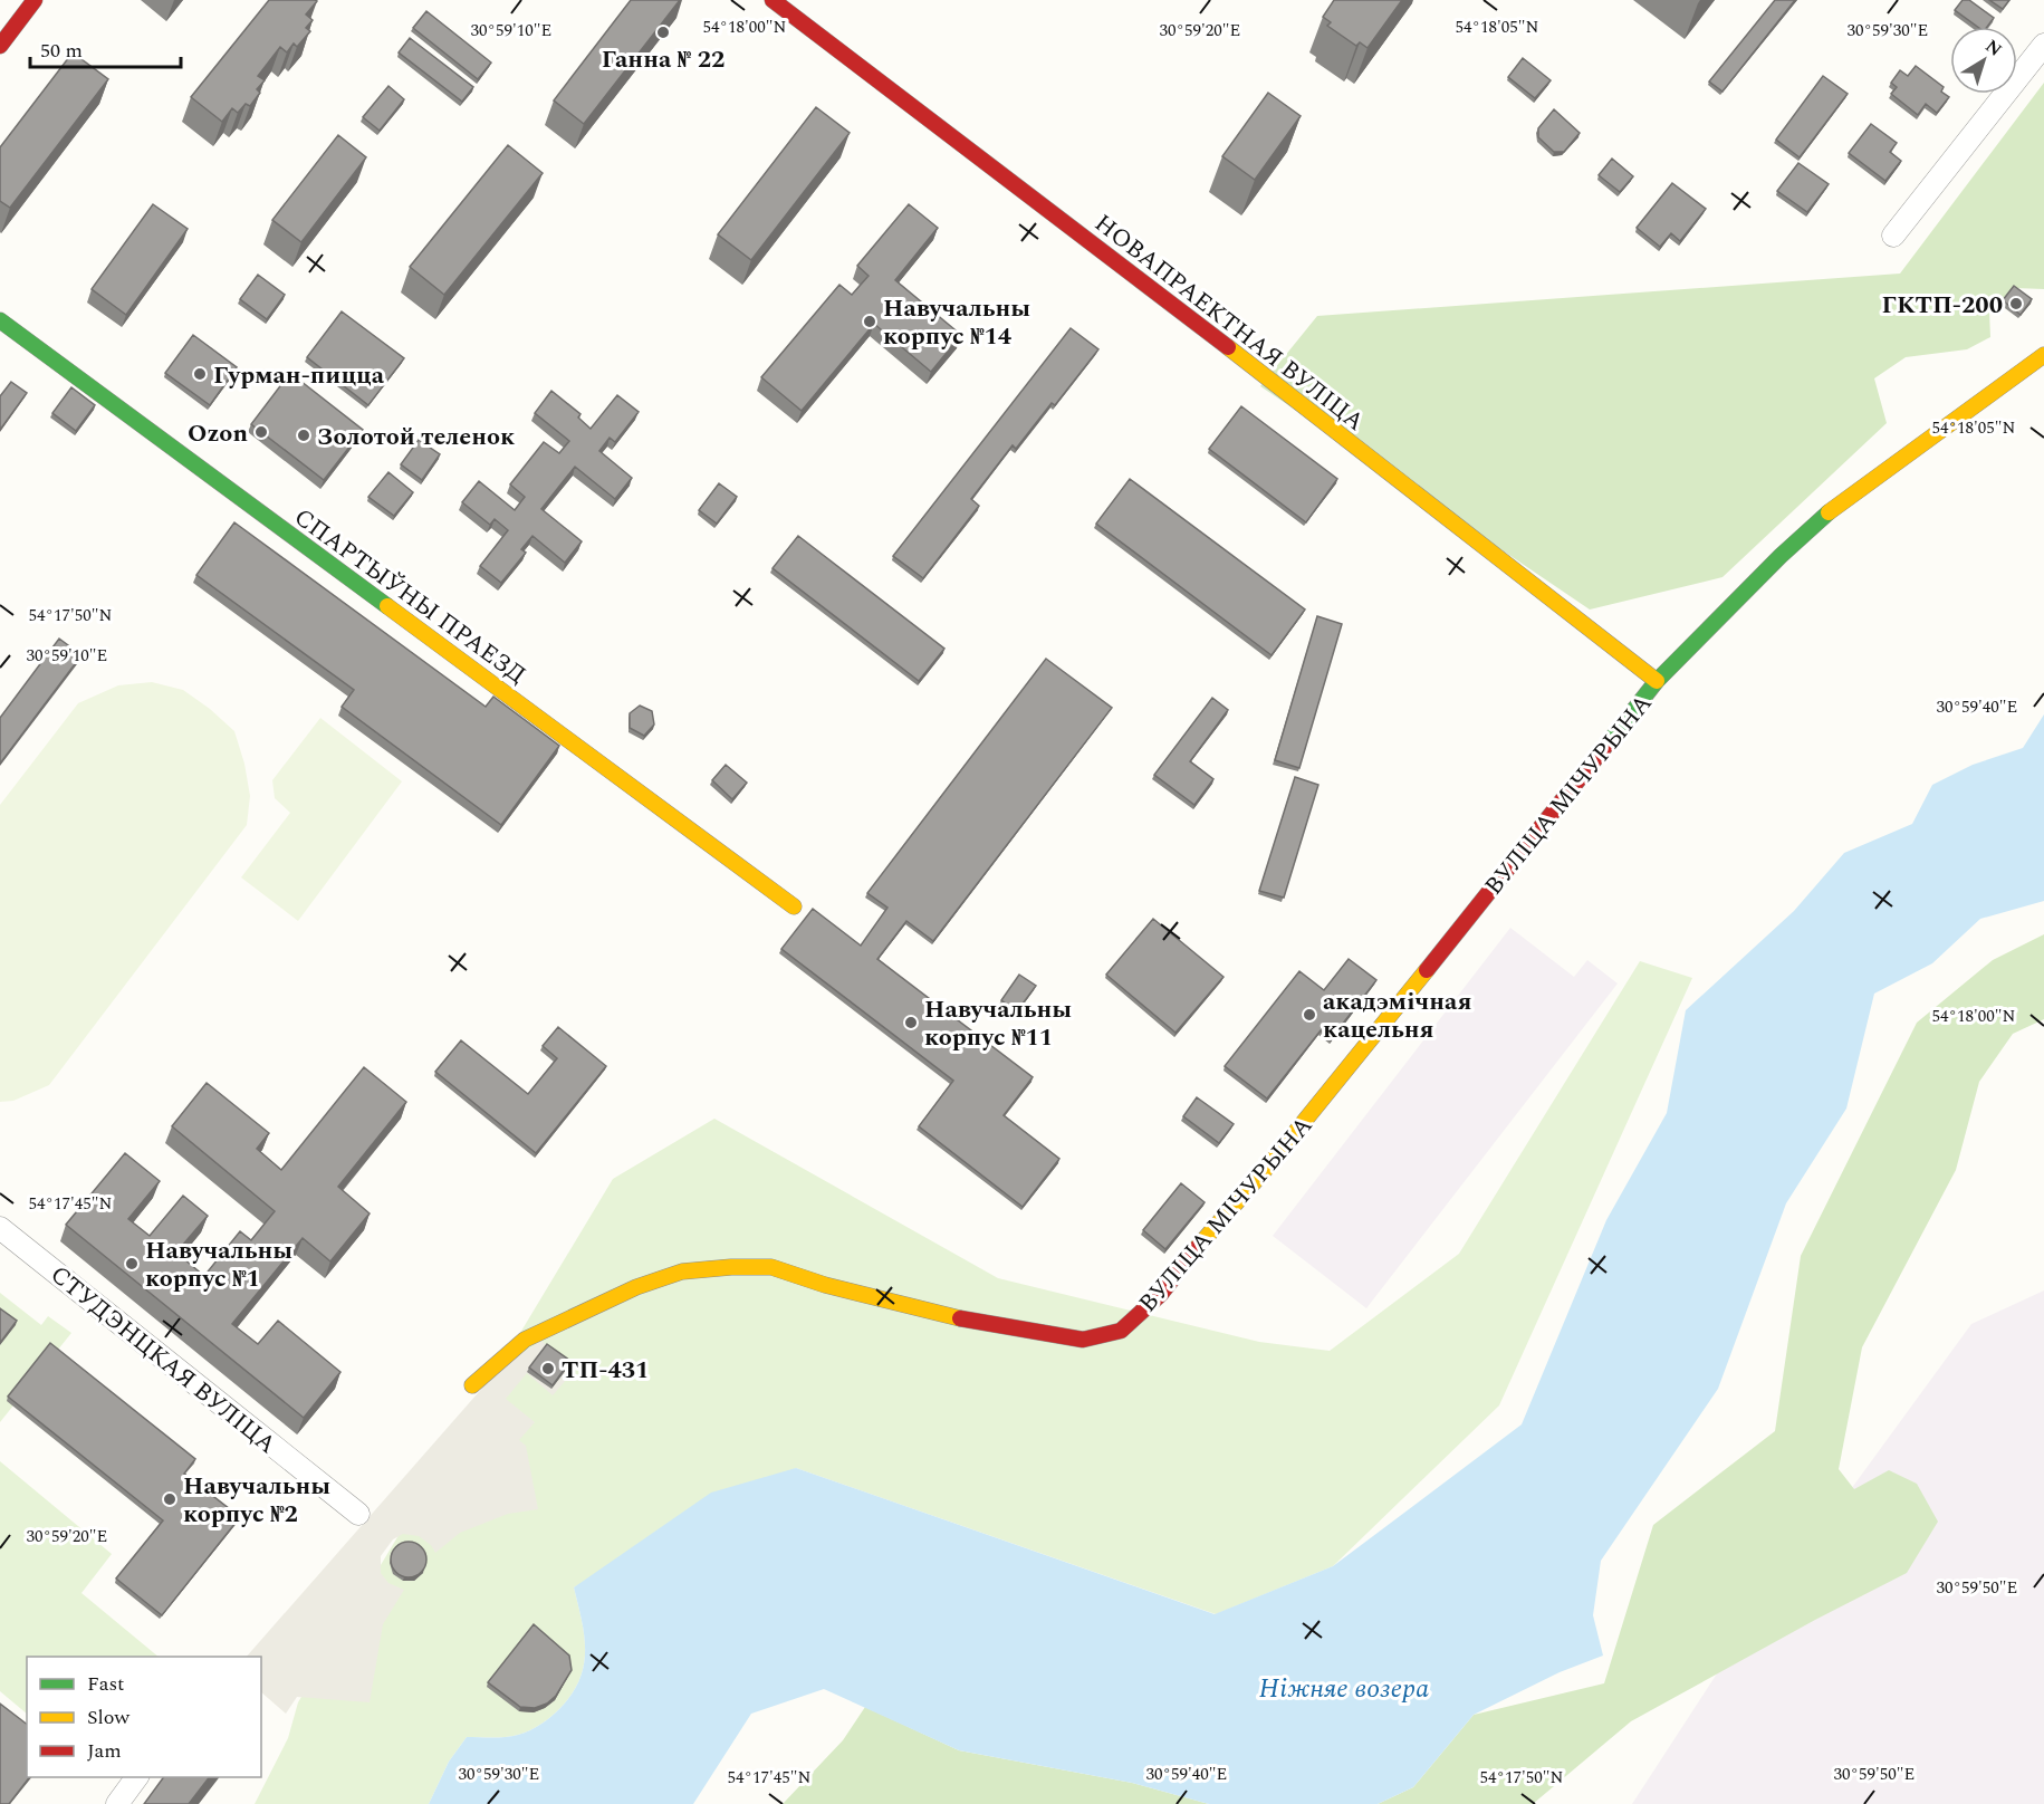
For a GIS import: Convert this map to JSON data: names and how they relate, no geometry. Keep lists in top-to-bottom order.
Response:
{
  "streets": {
    "street": [
      "НОВАПРАЕКТНАЯ ВУЛІЦА",
      "СПАРТЫЎНЫ ПРАЕЗД",
      "ВУЛІЦА МІЧУРЫНА",
      "СТУДЭНЦКАЯ ВУЛІЦА"
    ]
  },
  "crossings": [
    ["НОВАПРАЕКТНАЯ ВУЛІЦА", "ВУЛІЦА МІЧУРЫНА"]
  ],
  "water": ["Ніжняе возера"],
  "places": [
    "Ганна № 22",
    "ГКТП-200",
    "Навучальны корпус №14",
    "Гурман-пицца",
    "Ozon",
    "Золотой теленок",
    "акадэмічная кацельня",
    "Навучальны корпус №11",
    "Навучальны корпус №1",
    "ТП-431",
    "Навучальны корпус №2"
  ],
  "legend": ["Fast", "Slow", "Jam"],
  "scale_bar": "50 m",
  "north": "top right",
  "coordinates": [
    "54°18'00\"N",
    "54°18'05\"N",
    "30°59'10\"E",
    "30°59'20\"E",
    "30°59'30\"E",
    "54°17'50\"N",
    "30°59'40\"E",
    "54°17'45\"N",
    "30°59'50\"E"
  ]
}
